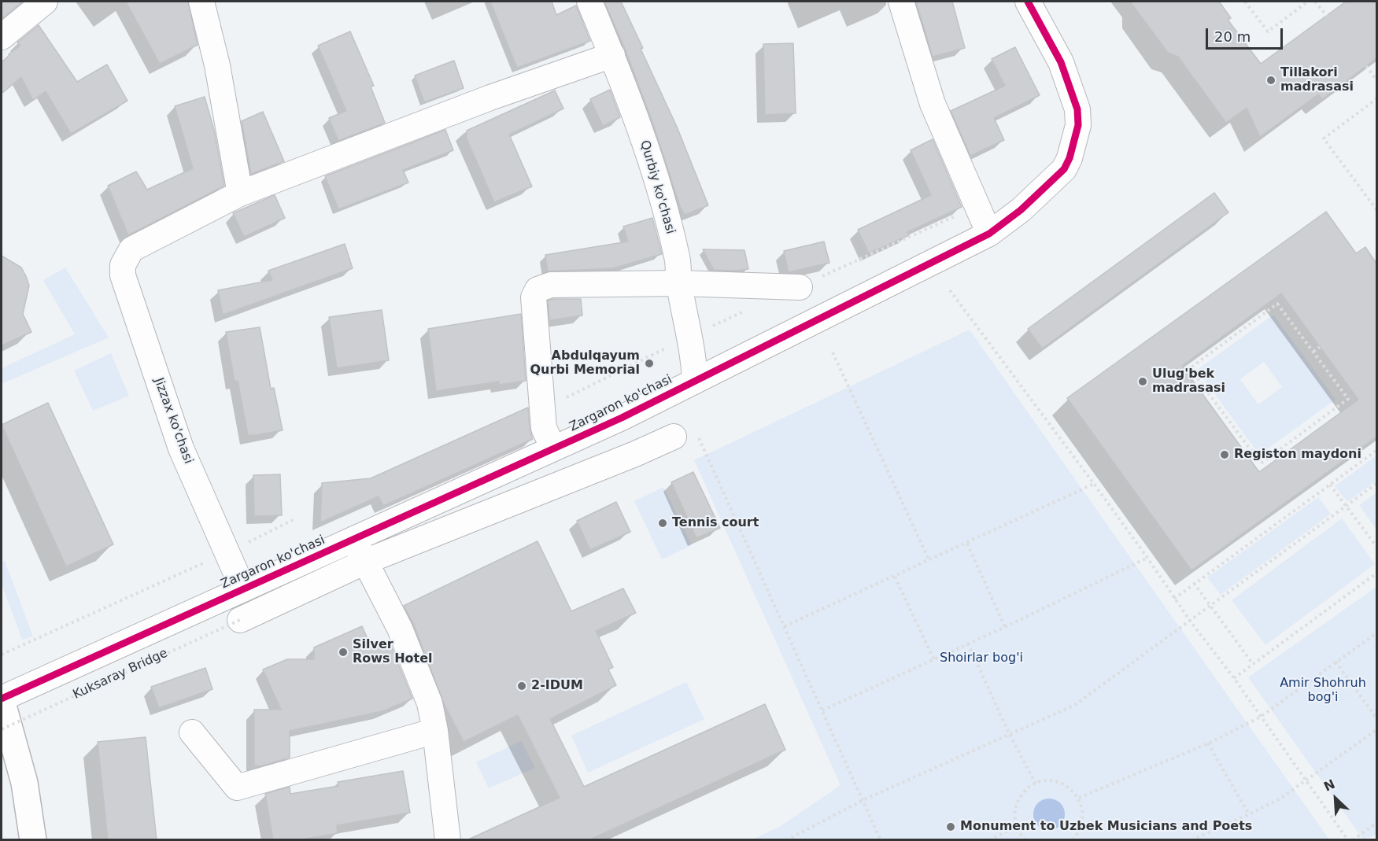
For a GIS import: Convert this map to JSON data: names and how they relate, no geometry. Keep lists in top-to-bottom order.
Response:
{
  "streets": {
    "street": ["Qurbiy ko'chasi", "Zargaron ko'chasi", "Jizzax ko'chasi"],
    "path": ["Kuksaray Bridge"]
  },
  "crossings": [
    ["Qurbiy ko'chasi", "Zargaron ko'chasi"],
    ["Zargaron ko'chasi", "Jizzax ko'chasi"]
  ],
  "parks": ["Shoirlar bog'i", "Amir Shohruh bog'i"],
  "places": [
    "Tillаkori madrasasi",
    "Abdulqayum Qurbi Memorial",
    "Ulug'bek mаdrаsasi",
    "Registon maydoni",
    "Tennis court",
    "Silver Rows Hotel",
    "2-IDUM",
    "Monument to Uzbek Musicians and Poets"
  ],
  "scale_bar": "20 m",
  "north": "top left"
}
